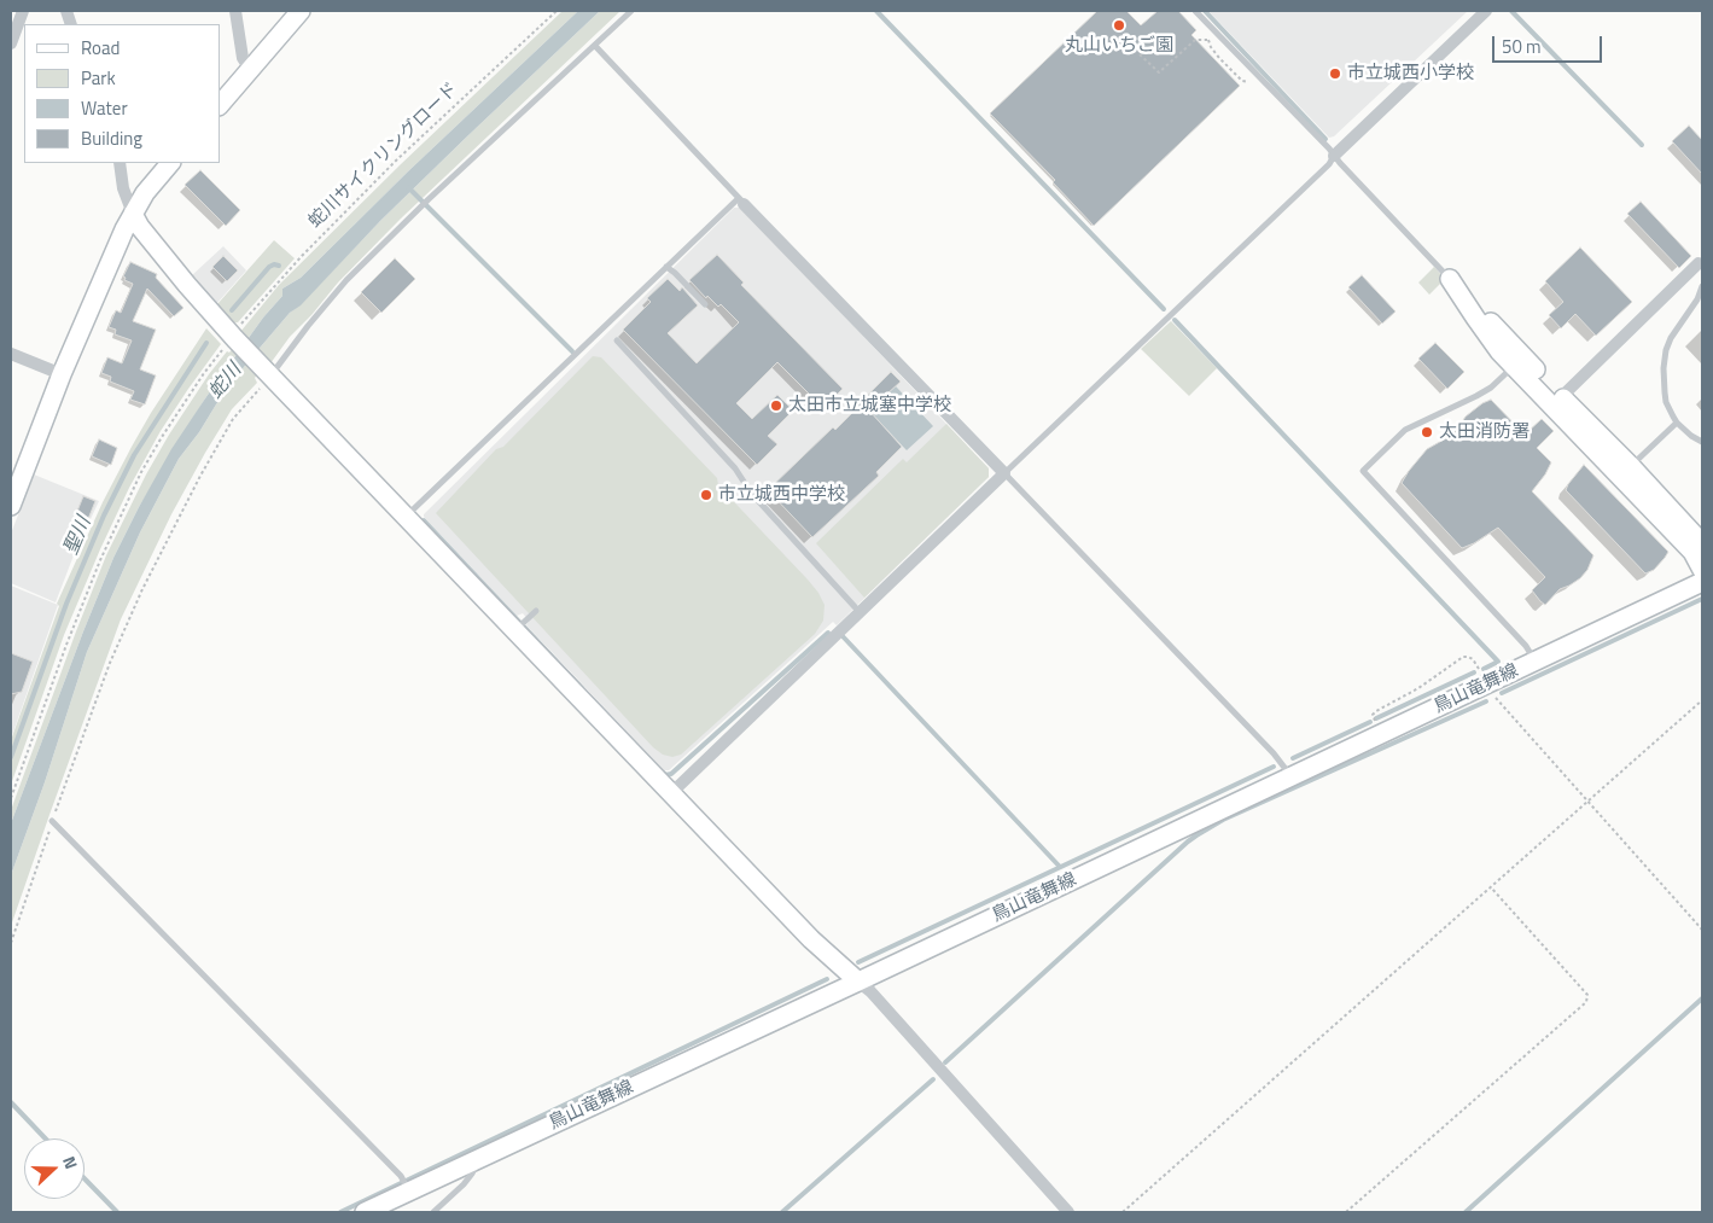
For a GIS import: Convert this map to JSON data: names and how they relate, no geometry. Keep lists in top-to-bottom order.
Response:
{
  "streets": {
    "street": ["鳥山竜舞線"],
    "path": ["蛇川サイクリングロード"]
  },
  "water": ["蛇川", "聖川"],
  "places": [
    "丸山いちご園",
    "市立城西小学校",
    "太田市立城塞中学校",
    "太田消防署",
    "市立城西中学校"
  ],
  "legend": [
    "Road",
    "Park",
    "Water",
    "Building"
  ],
  "scale_bar": "50 m",
  "north": "right"
}
